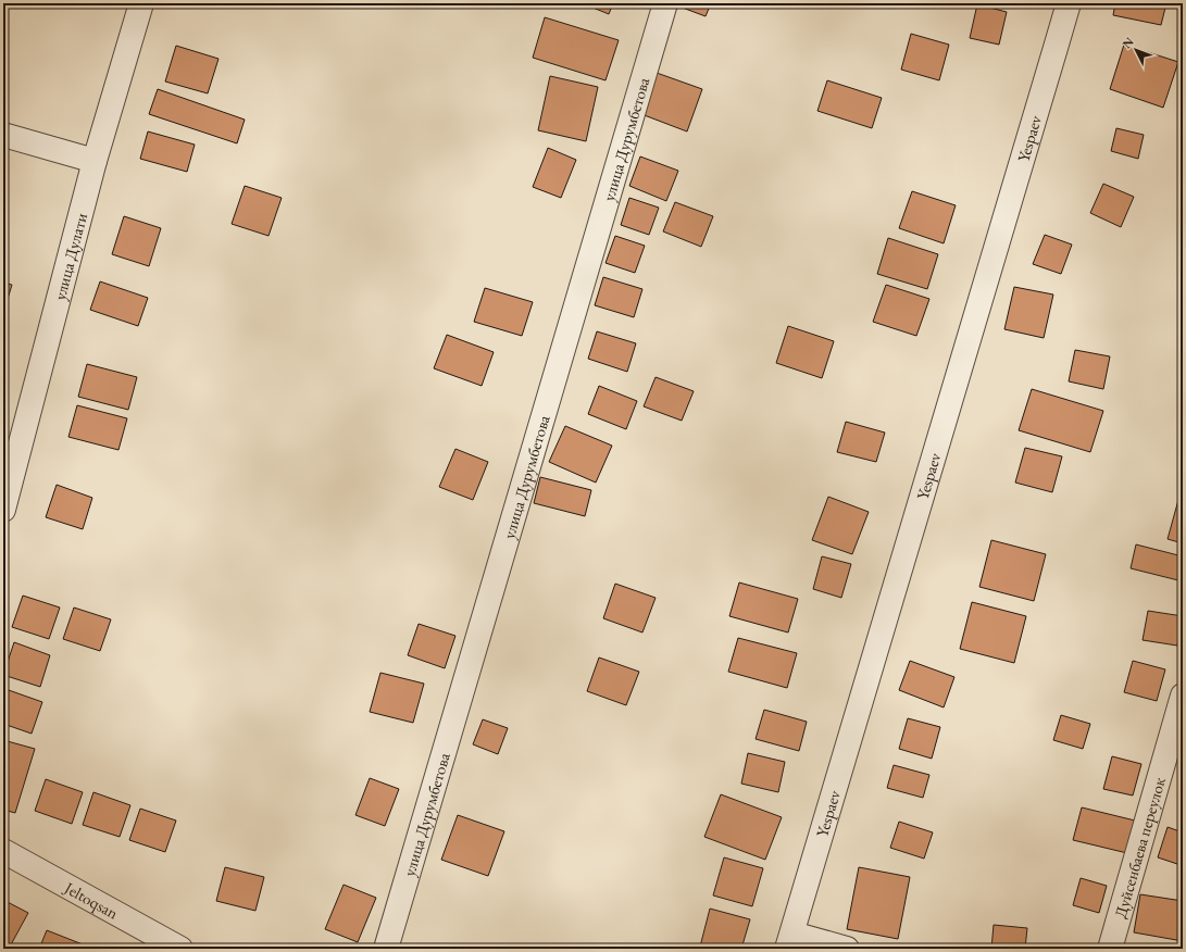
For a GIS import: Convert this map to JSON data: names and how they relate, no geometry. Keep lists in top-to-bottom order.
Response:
{
  "streets": {
    "street": [
      "улица Дурумбетова",
      "Yespaev",
      "улица Дулати",
      "Дуйсенбаева переулок",
      "Jeltoqsan"
    ]
  },
  "north": "top left"
}
